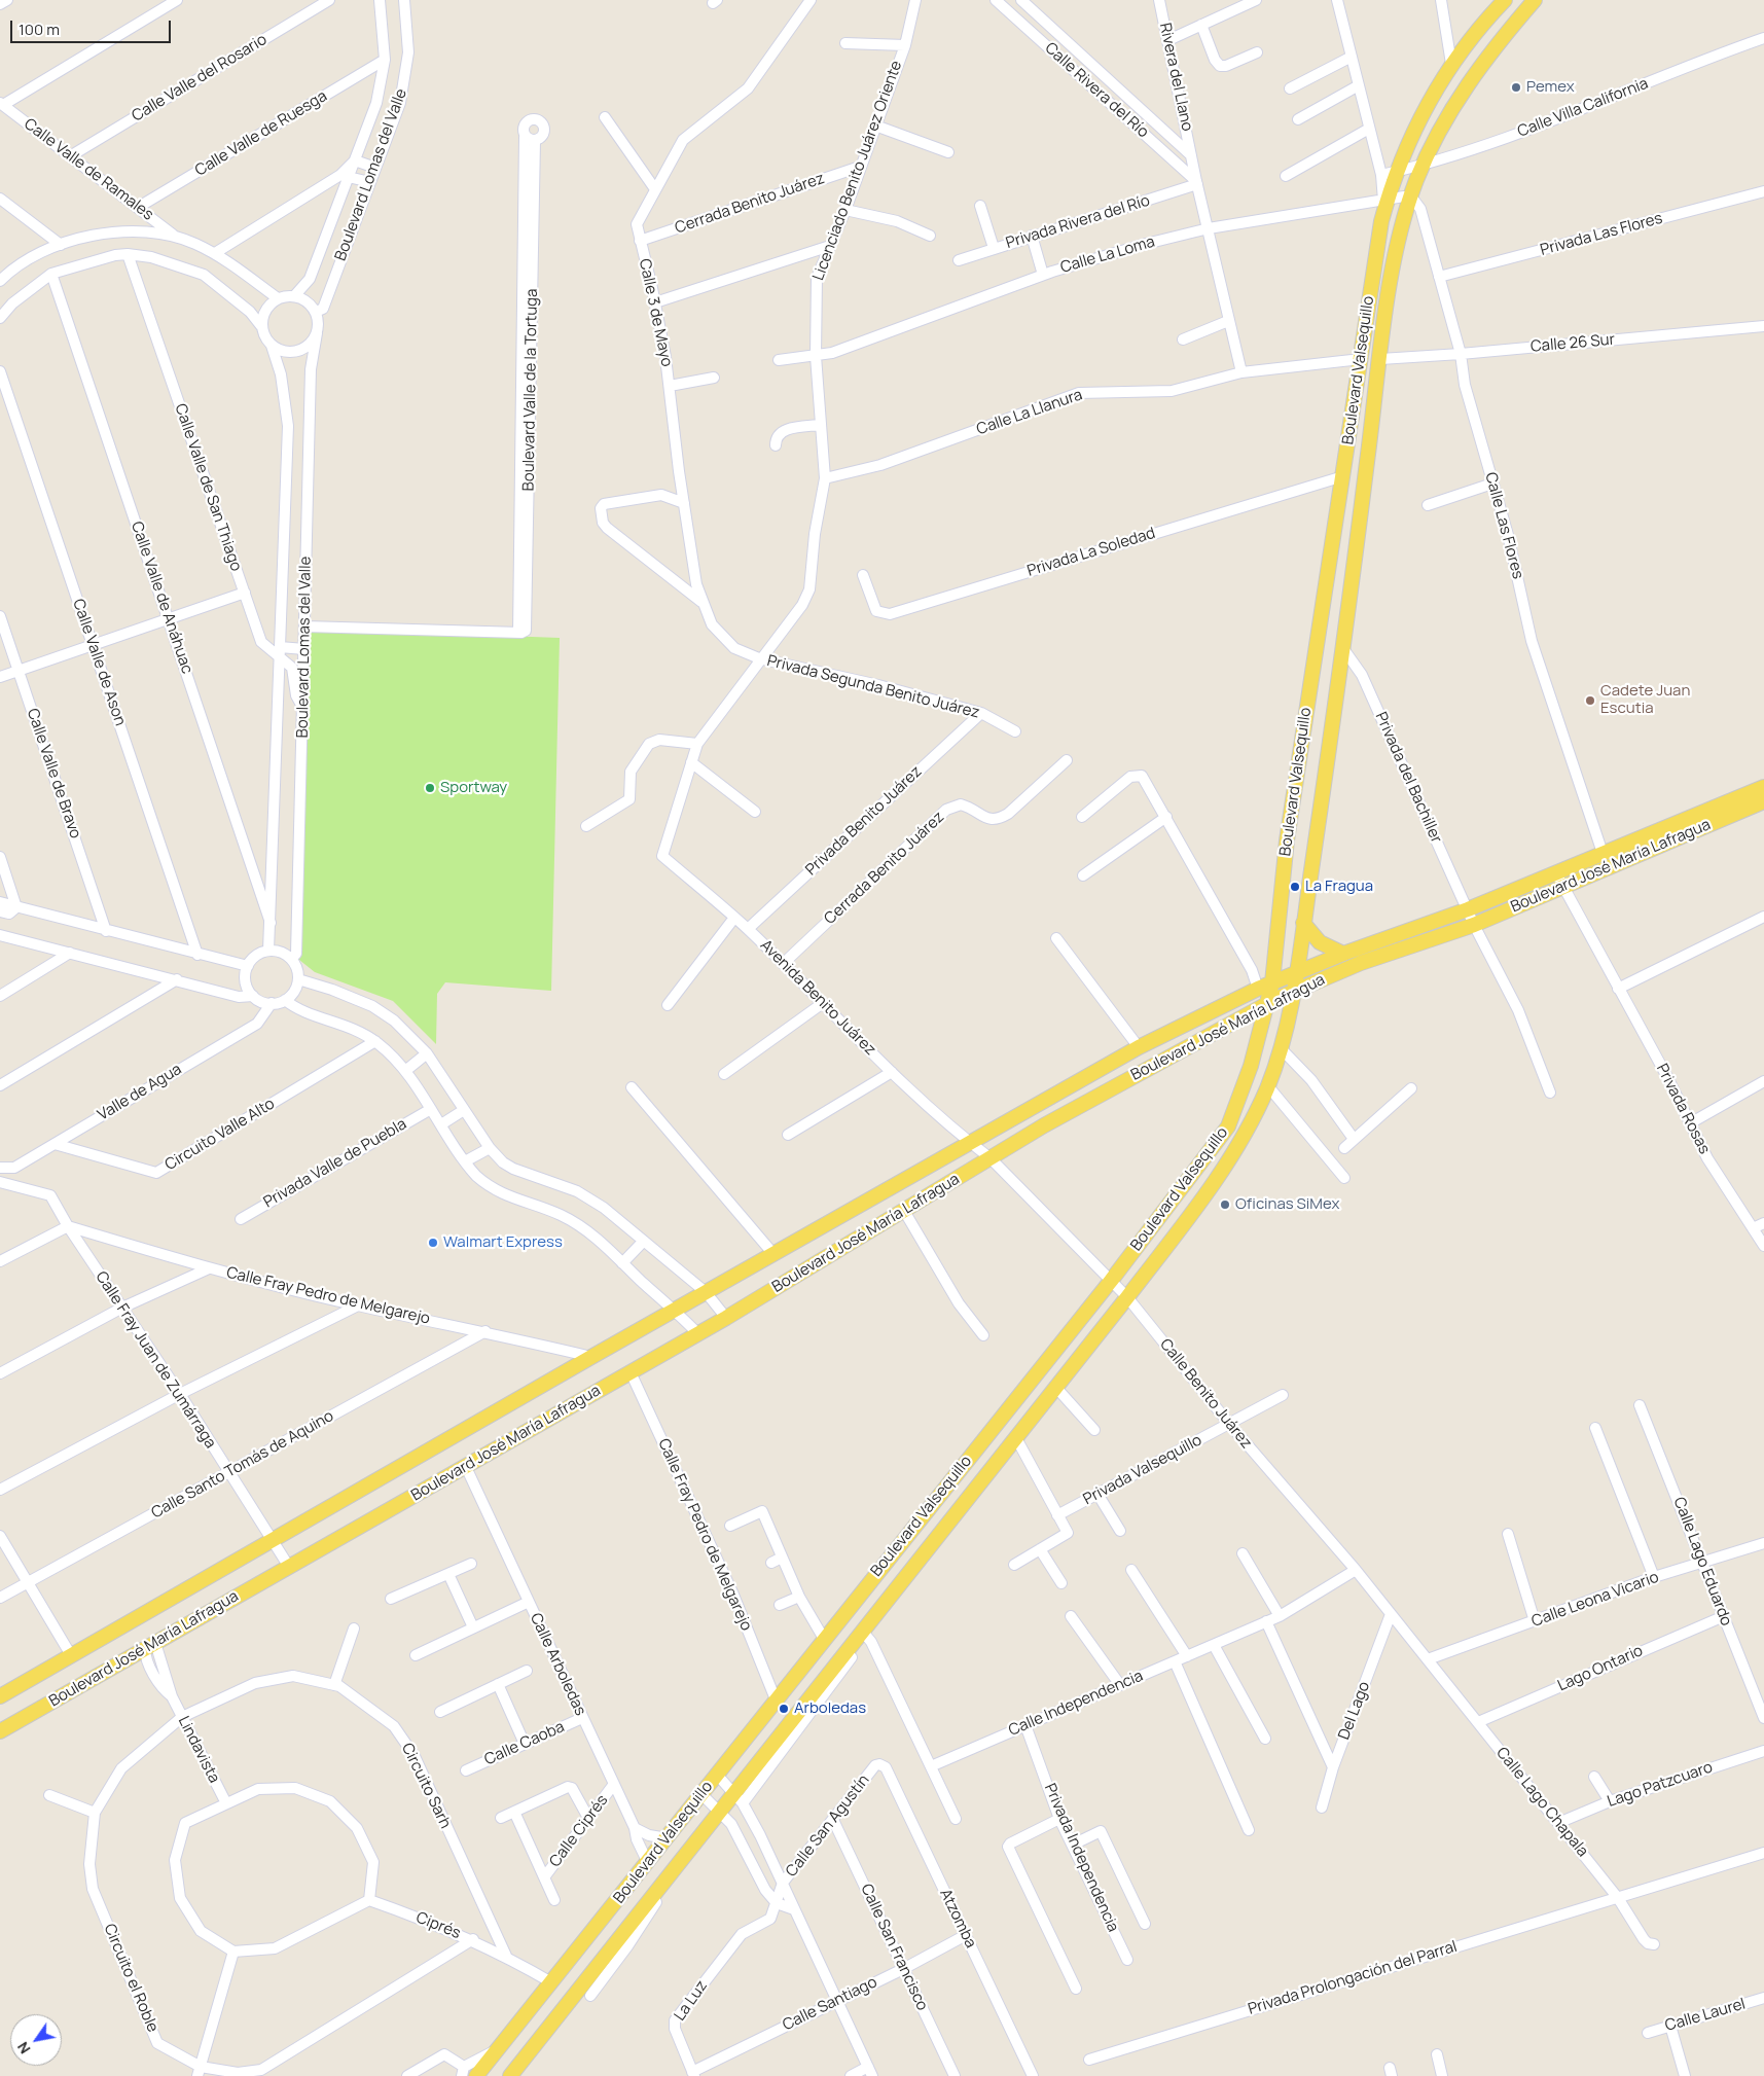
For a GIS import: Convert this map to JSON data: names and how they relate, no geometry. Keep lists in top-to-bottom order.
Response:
{
  "streets": {
    "main road": ["Boulevard Valsequillo", "Boulevard José María Lafragua"],
    "street": [
      "Rivera del Llano",
      "Calle Valle del Rosario",
      "Calle Rivera del Río",
      "Calle Villa California",
      "Calle Valle de Ruesga",
      "Calle Valle de Ramales",
      "Licenciado Benito Juárez Oriente",
      "Boulevard Lomas del Valle",
      "Cerrada Benito Juárez",
      "Privada Rivera del Río",
      "Privada Las Flores",
      "Calle La Loma",
      "Calle 3 de Mayo",
      "Calle 26 Sur",
      "Boulevard Valle de la Tortuga",
      "Calle La Llanura",
      "Calle Valle de San Thiago",
      "Calle Las Flores",
      "Privada La Soledad",
      "Calle Valle de Anáhuac",
      "Calle Valle de Ason",
      "Privada Segunda Benito Juárez",
      "Calle Valle de Bravo",
      "Privada del Bachiller",
      "Privada Benito Juárez",
      "Avenida Benito Juárez",
      "Valle de Agua",
      "Privada Rosas",
      "Circuito Valle Alto",
      "Privada Valle de Puebla",
      "Calle Fray Pedro de Melgarejo",
      "Calle Fray Juan de Zumárraga",
      "Calle Benito Juárez",
      "Calle Santo Tomás de Aquino",
      "Privada Valsequillo",
      "Calle Lago Eduardo",
      "Calle Leona Vicario",
      "Calle Arboledas",
      "Lago Ontario",
      "Calle Independencia",
      "Del Lago",
      "Calle Caoba",
      "Lindavista",
      "Lago Patzcuaro",
      "Circuito Sarh",
      "Calle Lago Chapala",
      "Calle San Agustín",
      "Calle Ciprés",
      "Privada Independencia",
      "Atzomba",
      "Ciprés",
      "Calle San Francisco",
      "Circuito el Roble",
      "Privada Prolongación del Parral",
      "La Luz",
      "Calle Santiago",
      "Calle Laurel"
    ]
  },
  "crossings": [
    ["Rivera del Llano", "Calle Rivera del Río"],
    ["Calle Valle del Rosario", "Calle Valle de Ramales"],
    ["Calle Rivera del Río", "Privada Rivera del Río"],
    ["Calle Villa California", "Boulevard Valsequillo"],
    ["Calle Valle de Ruesga", "Calle Valle de Ramales"],
    ["Calle Valle de Ruesga", "Boulevard Lomas del Valle"],
    ["Licenciado Benito Juárez Oriente", "Cerrada Benito Juárez"],
    ["Licenciado Benito Juárez Oriente", "Calle La Loma"],
    ["Licenciado Benito Juárez Oriente", "Calle 3 de Mayo"],
    ["Licenciado Benito Juárez Oriente", "Calle La Llanura"],
    ["Licenciado Benito Juárez Oriente", "Privada Segunda Benito Juárez"],
    ["Licenciado Benito Juárez Oriente", "Avenida Benito Juárez"],
    ["Boulevard Lomas del Valle", "Boulevard Valle de la Tortuga"],
    ["Boulevard Lomas del Valle", "Calle Valle de San Thiago"],
    ["Boulevard Lomas del Valle", "Calle Valle de Anáhuac"],
    ["Boulevard Lomas del Valle", "Valle de Agua"],
    ["Cerrada Benito Juárez", "Calle 3 de Mayo"],
    ["Cerrada Benito Juárez", "Avenida Benito Juárez"],
    ["Privada Las Flores", "Calle Las Flores"],
    ["Calle La Loma", "Boulevard Valsequillo"],
    ["Calle La Loma", "Calle Las Flores"],
    ["Calle 3 de Mayo", "Privada Segunda Benito Juárez"],
    ["Calle 26 Sur", "Boulevard Valsequillo"],
    ["Calle 26 Sur", "Calle Las Flores"],
    ["Boulevard Valsequillo", "Calle La Llanura"],
    ["Boulevard Valsequillo", "Calle Las Flores"],
    ["Boulevard Valsequillo", "Privada La Soledad"],
    ["Boulevard Valsequillo", "Privada del Bachiller"],
    ["Boulevard Valsequillo", "Boulevard José María Lafragua"],
    ["Boulevard Valsequillo", "Calle Fray Pedro de Melgarejo"],
    ["Boulevard Valsequillo", "Calle Benito Juárez"],
    ["Boulevard Valsequillo", "Calle Arboledas"],
    ["Calle Las Flores", "Boulevard José María Lafragua"],
    ["Privada Segunda Benito Juárez", "Privada Benito Juárez"],
    ["Privada del Bachiller", "Boulevard José María Lafragua"],
    ["Privada Benito Juárez", "Avenida Benito Juárez"],
    ["Boulevard José María Lafragua", "Avenida Benito Juárez"],
    ["Boulevard José María Lafragua", "Privada Rosas"],
    ["Boulevard José María Lafragua", "Calle Fray Pedro de Melgarejo"],
    ["Boulevard José María Lafragua", "Calle Fray Juan de Zumárraga"],
    ["Boulevard José María Lafragua", "Calle Benito Juárez"],
    ["Boulevard José María Lafragua", "Calle Arboledas"],
    ["Boulevard José María Lafragua", "Lindavista"],
    ["Avenida Benito Juárez", "Calle Benito Juárez"],
    ["Valle de Agua", "Circuito Valle Alto"],
    ["Calle Fray Pedro de Melgarejo", "Calle Fray Juan de Zumárraga"],
    ["Calle Fray Pedro de Melgarejo", "Calle Santo Tomás de Aquino"],
    ["Calle Fray Juan de Zumárraga", "Calle Santo Tomás de Aquino"],
    ["Calle Benito Juárez", "Privada Valsequillo"],
    ["Calle Benito Juárez", "Calle Leona Vicario"],
    ["Calle Benito Juárez", "Calle Independencia"],
    ["Calle Benito Juárez", "Del Lago"],
    ["Calle Benito Juárez", "Calle Lago Chapala"],
    ["Calle Lago Eduardo", "Calle Leona Vicario"],
    ["Calle Lago Eduardo", "Lago Ontario"],
    ["Calle Leona Vicario", "Calle Lago Chapala"],
    ["Calle Arboledas", "Calle Caoba"],
    ["Calle Arboledas", "Calle Ciprés"],
    ["Lago Ontario", "Calle Lago Chapala"],
    ["Calle Independencia", "Privada Independencia"],
    ["Lindavista", "Circuito Sarh"],
    ["Lindavista", "Ciprés"],
    ["Lindavista", "Circuito el Roble"],
    ["Lago Patzcuaro", "Calle Lago Chapala"],
    ["Circuito Sarh", "Ciprés"],
    ["Circuito Sarh", "Circuito el Roble"],
    ["Calle Lago Chapala", "Privada Prolongación del Parral"],
    ["Calle San Agustín", "Atzomba"],
    ["Calle San Agustín", "Calle San Francisco"],
    ["Calle San Agustín", "La Luz"],
    ["Atzomba", "Calle Santiago"],
    ["Ciprés", "Circuito el Roble"],
    ["Calle San Francisco", "Calle Santiago"],
    ["La Luz", "Calle Santiago"]
  ],
  "places": [
    "Pemex",
    "Cadete Juan Escutia",
    "Sportway",
    "La Fragua",
    "Oficinas SiMex",
    "Walmart Express",
    "Arboledas"
  ],
  "scale_bar": "100 m",
  "north": "bottom left"
}
